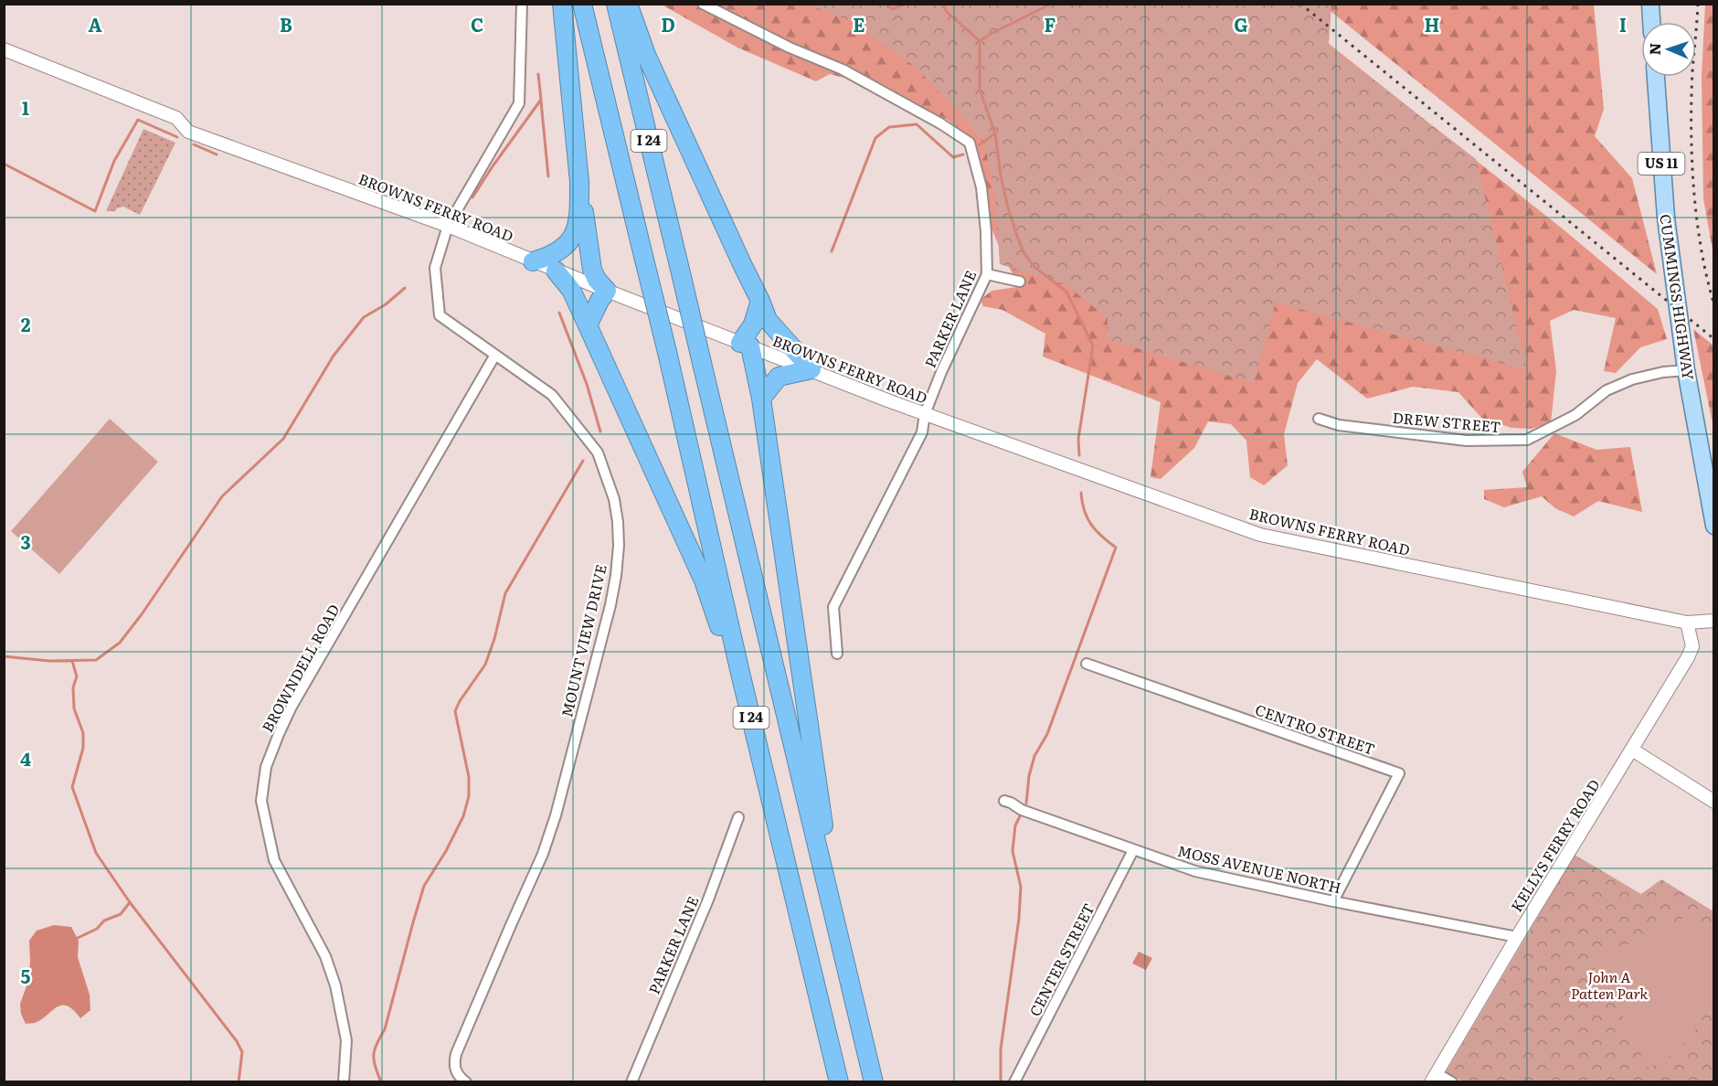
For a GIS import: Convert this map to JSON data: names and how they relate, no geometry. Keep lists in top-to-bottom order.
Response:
{
  "streets": {
    "highway": ["I 24"],
    "main road": ["US 11", "CUMMINGS HIGHWAY"],
    "street": [
      "BROWNS FERRY ROAD",
      "PARKER LANE",
      "DREW STREET",
      "MOUNT VIEW DRIVE",
      "BROWNDELL ROAD",
      "CENTRO STREET",
      "KELLYS FERRY ROAD",
      "MOSS AVENUE NORTH",
      "CENTER STREET"
    ]
  },
  "crossings": [
    ["BROWNS FERRY ROAD", "PARKER LANE"],
    ["BROWNS FERRY ROAD", "MOUNT VIEW DRIVE"],
    ["BROWNS FERRY ROAD", "KELLYS FERRY ROAD"],
    ["CUMMINGS HIGHWAY", "DREW STREET"],
    ["MOUNT VIEW DRIVE", "BROWNDELL ROAD"],
    ["CENTRO STREET", "MOSS AVENUE NORTH"],
    ["KELLYS FERRY ROAD", "MOSS AVENUE NORTH"],
    ["MOSS AVENUE NORTH", "CENTER STREET"]
  ],
  "parks": ["John A Patten Park"],
  "north": "left",
  "grid": {
    "columns": [
      "A",
      "B",
      "C",
      "D",
      "E",
      "F",
      "G",
      "H",
      "I"
    ],
    "rows": [
      "1",
      "2",
      "3",
      "4",
      "5"
    ]
  }
}
